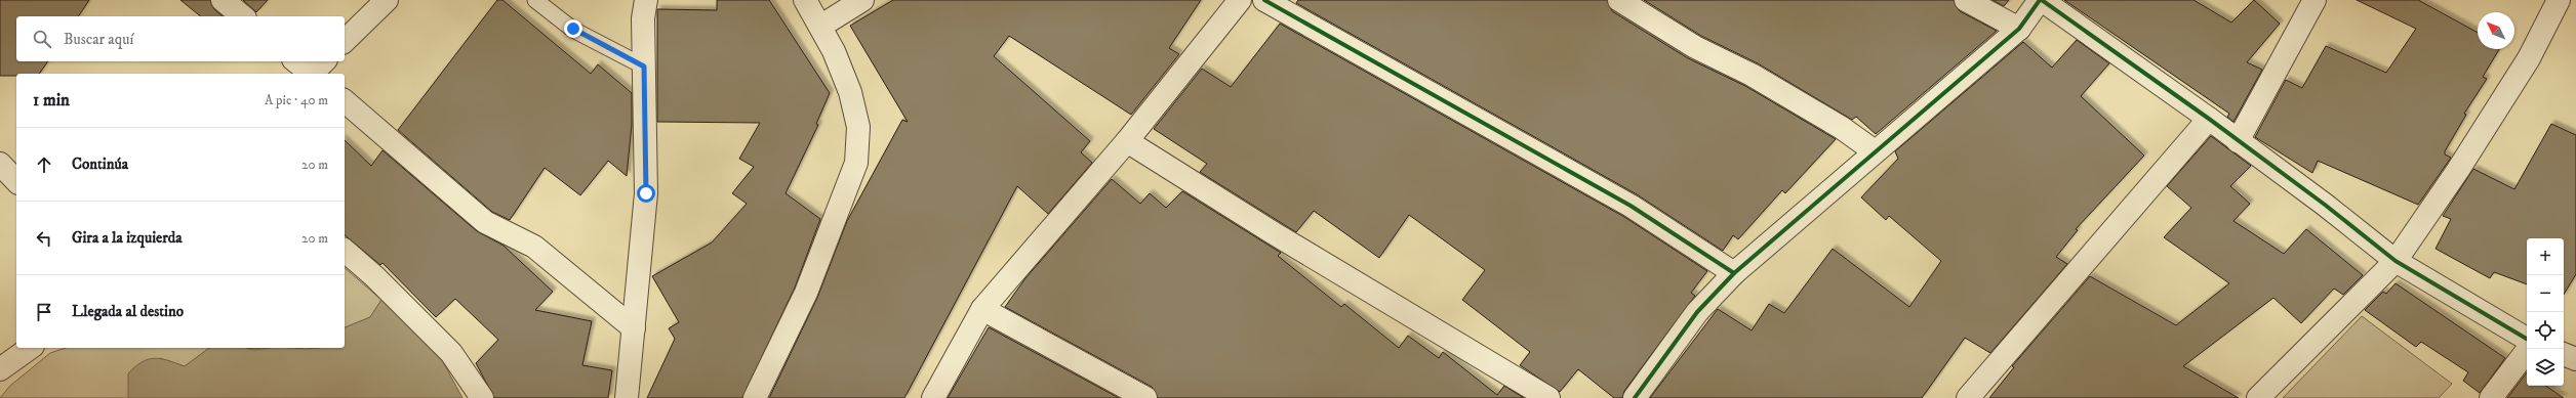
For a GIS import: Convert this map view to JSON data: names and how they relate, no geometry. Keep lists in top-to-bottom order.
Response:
{
  "north": "top left",
  "page": {
    "search": "Buscar aquí",
    "heading": ["1 min", "A pie · 40 m"],
    "list": [
      ["Continúa", "20 m"],
      ["Gira a la izquierda", "20 m"],
      "Llegada al destino"
    ],
    "map_buttons": ["+", "−"]
  }
}
